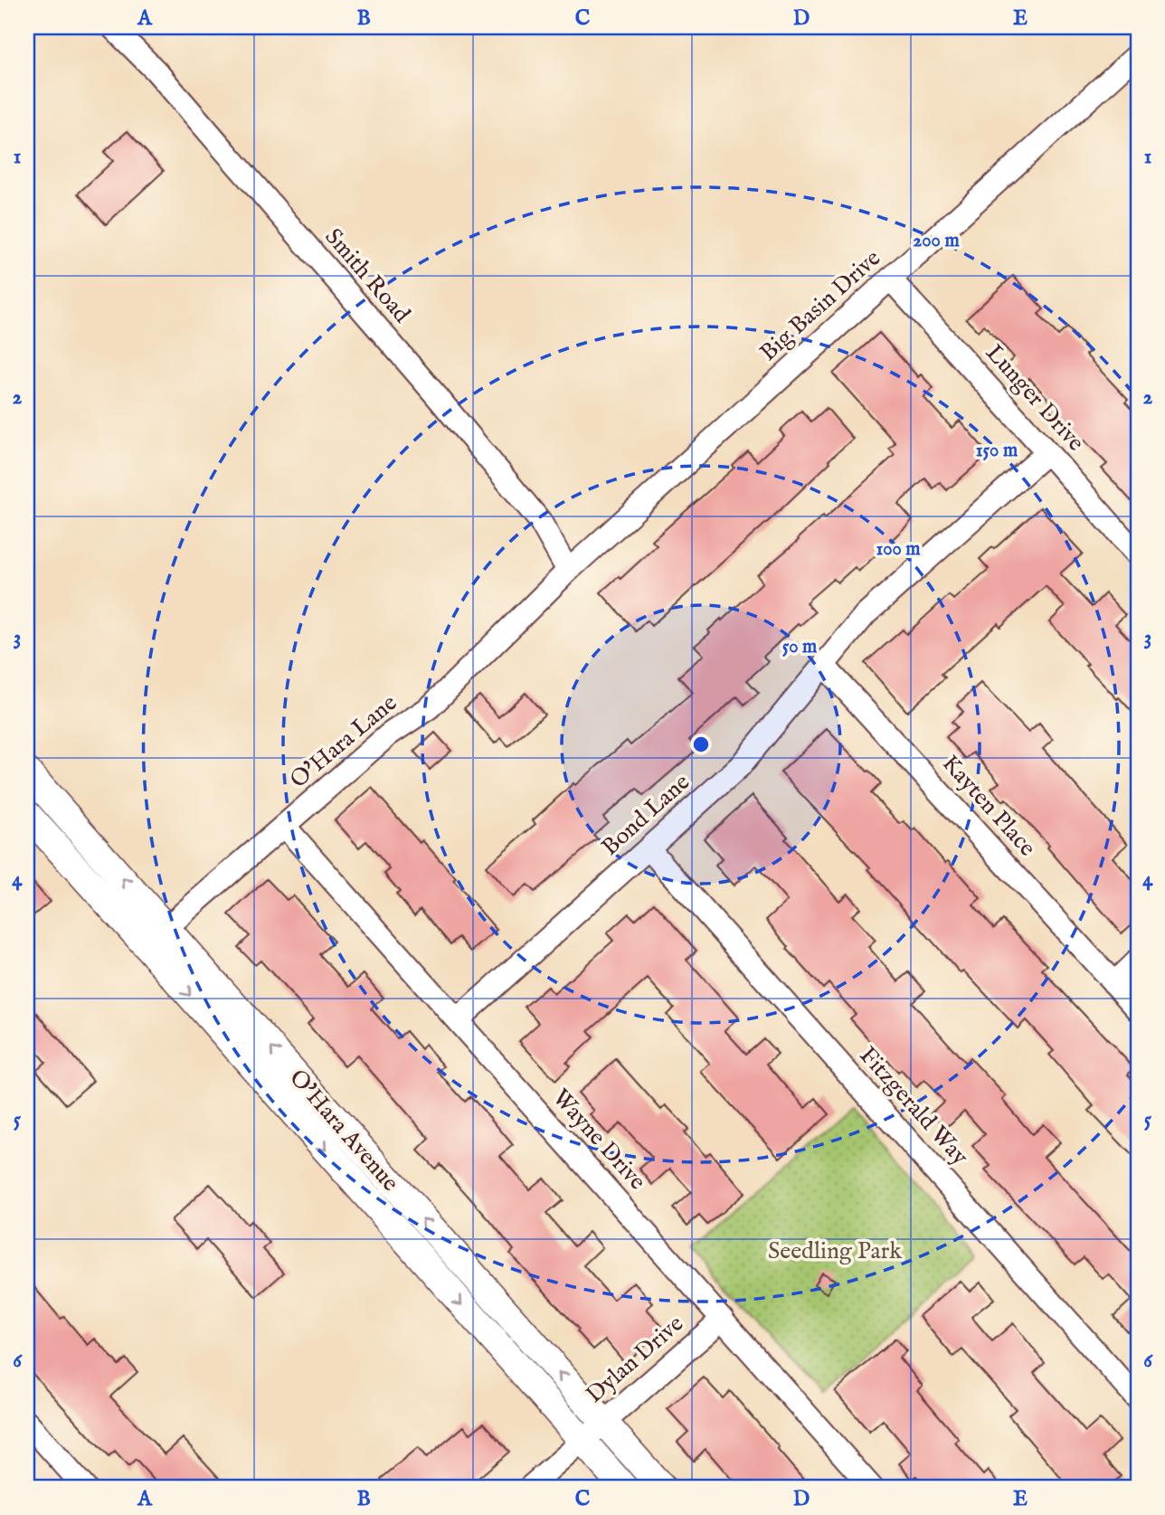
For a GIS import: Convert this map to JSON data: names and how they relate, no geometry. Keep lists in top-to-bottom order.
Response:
{
  "streets": {
    "street": [
      "Smith Road",
      "Big Basin Drive",
      "Lunger Drive",
      "O'Hara Lane",
      "Kayten Place",
      "Bond Lane",
      "Fitzgerald Way",
      "O'Hara Avenue",
      "Wayne Drive",
      "Dylan Drive"
    ]
  },
  "crossings": [
    ["Smith Road", "Big Basin Drive"],
    ["Smith Road", "O'Hara Lane"],
    ["Big Basin Drive", "Lunger Drive"],
    ["Big Basin Drive", "O'Hara Lane"],
    ["Lunger Drive", "Bond Lane"],
    ["O'Hara Lane", "O'Hara Avenue"],
    ["O'Hara Lane", "Wayne Drive"],
    ["Kayten Place", "Bond Lane"],
    ["Bond Lane", "Fitzgerald Way"],
    ["Bond Lane", "Wayne Drive"],
    ["O'Hara Avenue", "Dylan Drive"],
    ["Wayne Drive", "Dylan Drive"]
  ],
  "parks": ["Seedling Park"],
  "grid": {
    "columns": [
      "A",
      "B",
      "C",
      "D",
      "E"
    ],
    "rows": [
      "1",
      "2",
      "3",
      "4",
      "5",
      "6"
    ]
  },
  "rings": [
    "200 m",
    "150 m",
    "100 m",
    "50 m"
  ]
}
